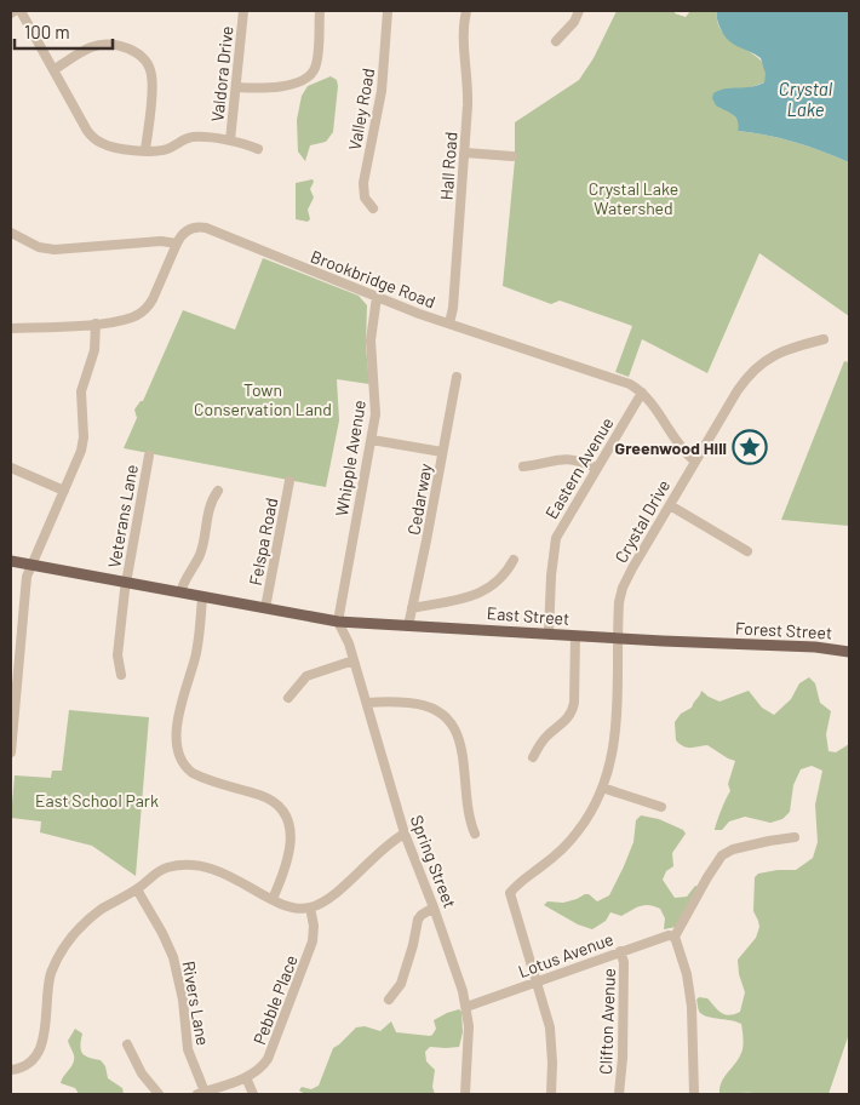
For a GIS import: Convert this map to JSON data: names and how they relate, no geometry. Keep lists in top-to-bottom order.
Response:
{
  "streets": {
    "main road": ["East Street", "Forest Street"],
    "street": [
      "Valdora Drive",
      "Valley Road",
      "Hall Road",
      "Brookbridge Road",
      "Whipple Avenue",
      "Eastern Avenue",
      "Cedarway",
      "Veterans Lane",
      "Crystal Drive",
      "Felspa Road",
      "Spring Street",
      "Lotus Avenue",
      "Pebble Place",
      "Rivers Lane",
      "Clifton Avenue"
    ]
  },
  "crossings": [
    ["Hall Road", "Brookbridge Road"],
    ["Brookbridge Road", "Whipple Avenue"],
    ["Brookbridge Road", "Eastern Avenue"],
    ["Brookbridge Road", "Crystal Drive"],
    ["Whipple Avenue", "East Street"],
    ["Whipple Avenue", "Spring Street"],
    ["Eastern Avenue", "East Street"],
    ["Cedarway", "East Street"],
    ["Crystal Drive", "East Street"],
    ["Crystal Drive", "Lotus Avenue"],
    ["East Street", "Forest Street"],
    ["East Street", "Spring Street"],
    ["Spring Street", "Lotus Avenue"],
    ["Lotus Avenue", "Clifton Avenue"],
    ["Pebble Place", "Rivers Lane"]
  ],
  "water": ["Crystal Lake"],
  "parks": ["Crystal Lake Watershed", "Town Conservation Land", "East School Park"],
  "places": {
    "place": ["Greenwood Hill"]
  },
  "scale_bar": "100 m"
}
